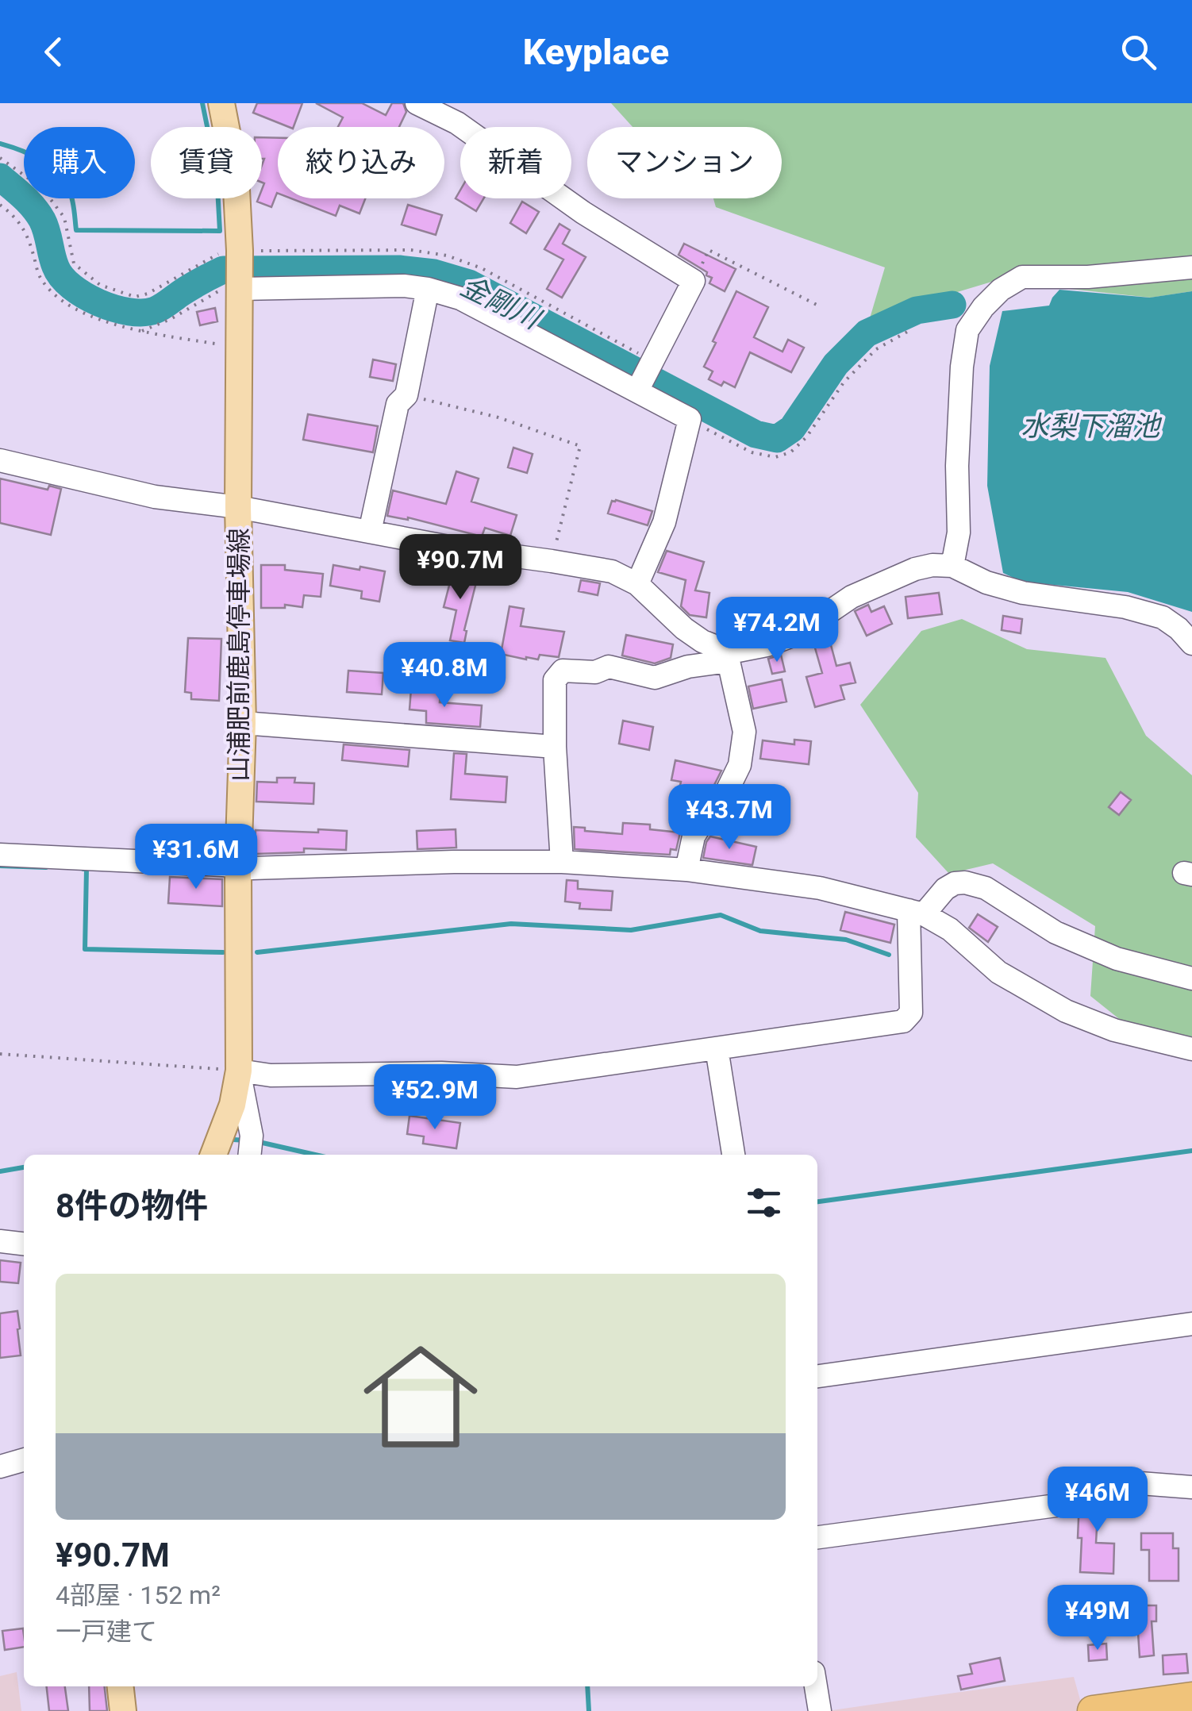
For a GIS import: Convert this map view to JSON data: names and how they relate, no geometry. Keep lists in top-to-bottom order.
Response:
{
  "streets": {
    "main road": ["山浦肥前鹿島停車場線"]
  },
  "water": ["金剛川", "水梨下溜池"],
  "page": {
    "header": "Keyplace",
    "chip": [
      "購入",
      "賃貸",
      "絞り込み",
      "新着",
      "マンション"
    ],
    "price": [
      "¥90.7M",
      "¥74.2M",
      "¥40.8M",
      "¥43.7M",
      "¥31.6M",
      "¥52.9M",
      "¥46M",
      "¥49M"
    ],
    "heading": "8件の物件",
    "list": [
      {
        "name": "¥90.7M",
        "note": "4部屋 · 152 m² · 一戸建て"
      }
    ]
  }
}
